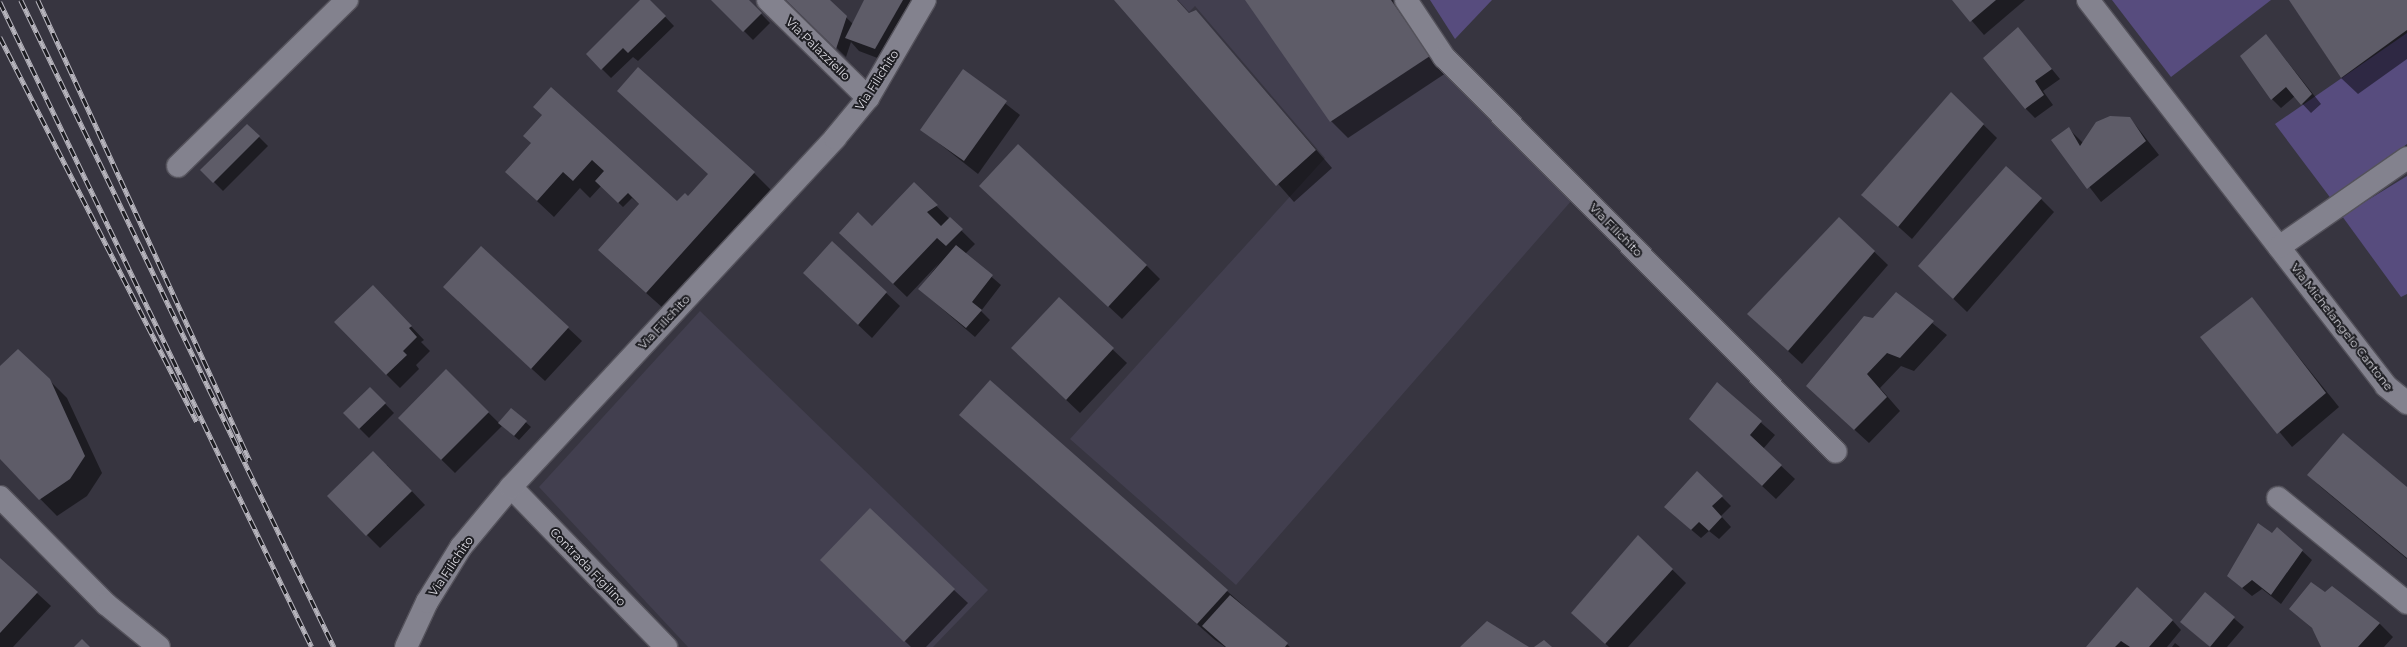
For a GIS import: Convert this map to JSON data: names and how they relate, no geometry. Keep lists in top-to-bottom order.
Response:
{
  "streets": {
    "street": [
      "Via Palazziello",
      "Via Filichito",
      "Via Michelangelo Cantone",
      "Contrada Figilino"
    ]
  },
  "crossings": [
    ["Via Palazziello", "Via Filichito"],
    ["Via Filichito", "Contrada Figilino"]
  ]
}
